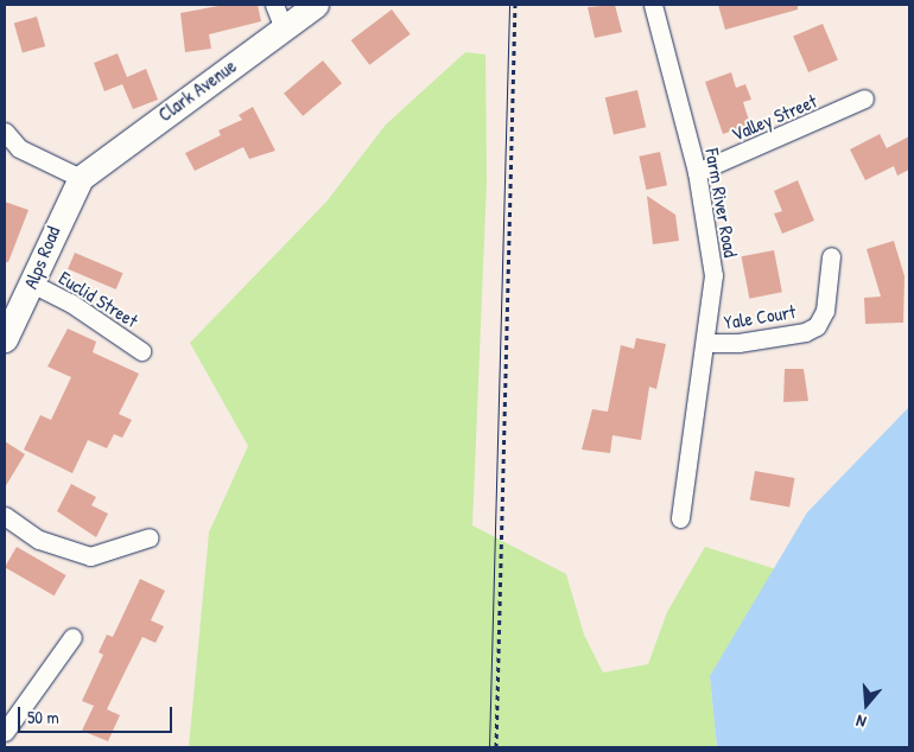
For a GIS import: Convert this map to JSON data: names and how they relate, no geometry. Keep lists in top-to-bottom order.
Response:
{
  "streets": {
    "street": [
      "Clark Avenue",
      "Valley Street",
      "Farm River Road",
      "Alps Road",
      "Euclid Street",
      "Yale Court"
    ]
  },
  "crossings": [
    ["Clark Avenue", "Alps Road"],
    ["Valley Street", "Farm River Road"],
    ["Farm River Road", "Yale Court"],
    ["Alps Road", "Euclid Street"]
  ],
  "scale_bar": "50 m",
  "north": "bottom"
}
